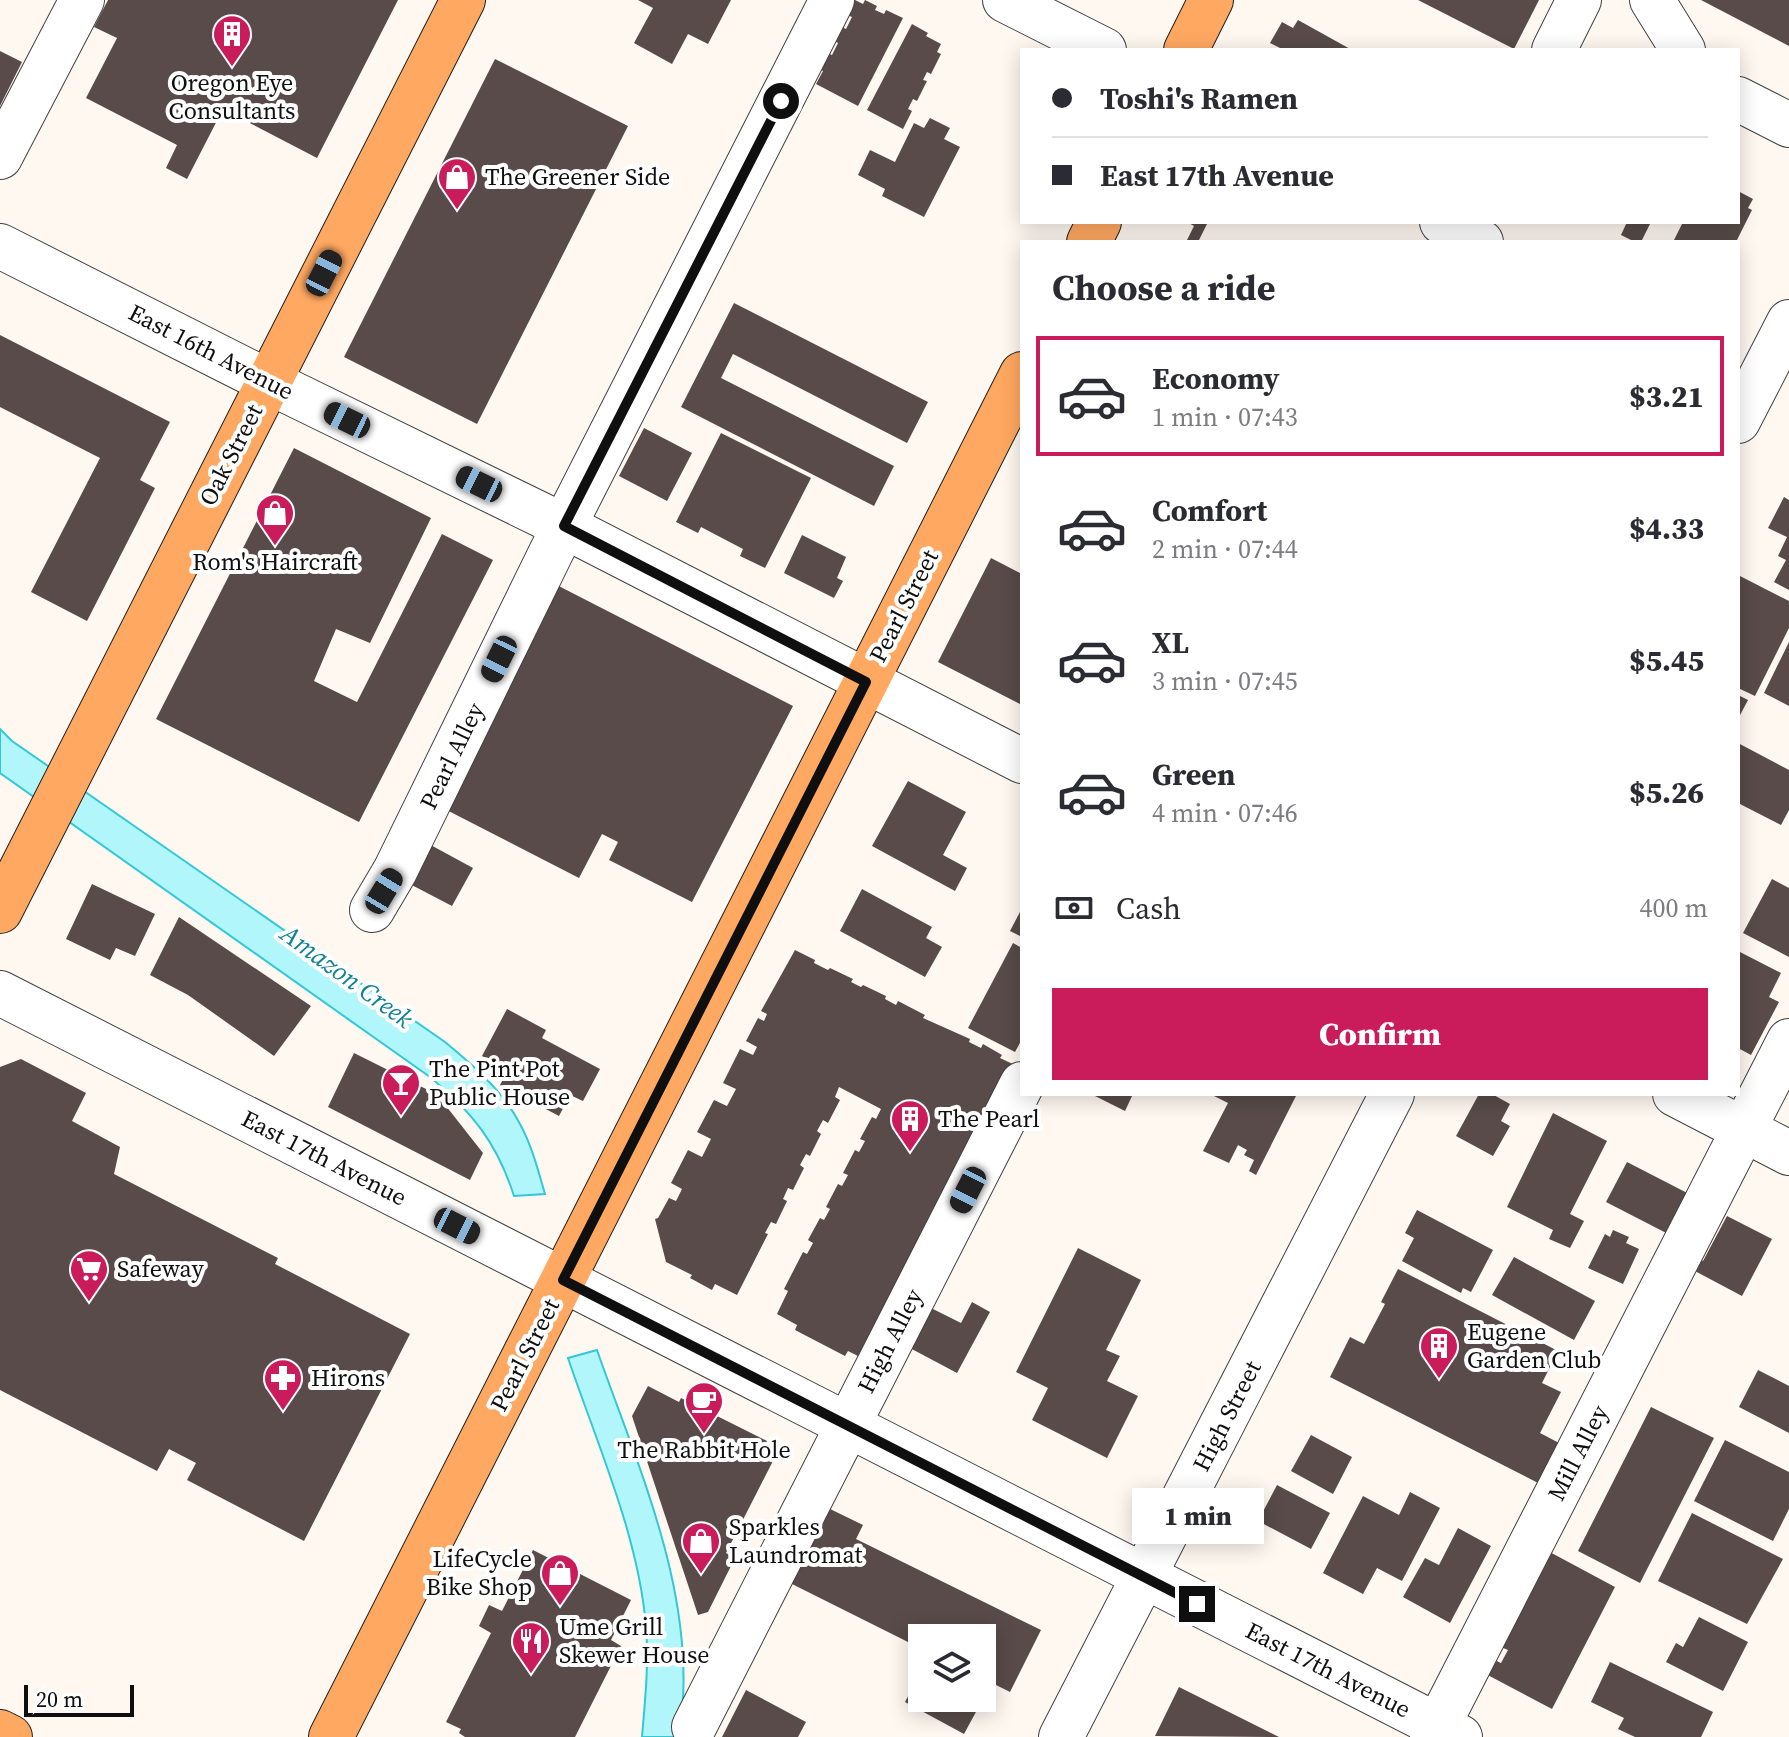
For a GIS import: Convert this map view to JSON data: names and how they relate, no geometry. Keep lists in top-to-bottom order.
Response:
{
  "streets": {
    "main road": ["Oak Street", "Pearl Street"],
    "street": [
      "East 16th Avenue",
      "Pearl Alley",
      "East 17th Avenue",
      "High Alley",
      "High Street",
      "Mill Alley"
    ]
  },
  "crossings": [
    ["East 16th Avenue", "Oak Street"],
    ["East 16th Avenue", "Pearl Street"],
    ["East 16th Avenue", "Pearl Alley"],
    ["Pearl Street", "East 17th Avenue"],
    ["East 17th Avenue", "High Alley"],
    ["East 17th Avenue", "High Street"],
    ["East 17th Avenue", "Mill Alley"]
  ],
  "water": ["Amazon Creek"],
  "places": {
    "building": ["Oregon Eye Consultants", "The Pearl", "Eugene Garden Club"],
    "shop": [
      "The Greener Side",
      "Rom's Haircraft",
      "Sparkles Laundromat",
      "LifeCycle Bike Shop"
    ],
    "bar": ["The Pint Pot Public House"],
    "supermarket": ["Safeway"],
    "pharmacy": ["Hirons"],
    "cafe": ["The Rabbit Hole"],
    "restaurant": ["Ume Grill Skewer House"]
  },
  "scale_bar": "20 m",
  "page": {
    "banner": ["Toshi's Ramen", "East 17th Avenue"],
    "heading": "Choose a ride",
    "list": [
      {
        "name": "Economy",
        "note": "1 min · 07:43",
        "value": "$3.21"
      },
      {
        "name": "Comfort",
        "note": "2 min · 07:44",
        "value": "$4.33"
      },
      {
        "name": "XL",
        "note": "3 min · 07:45",
        "value": "$5.45"
      },
      {
        "name": "Green",
        "note": "4 min · 07:46",
        "value": "$5.26"
      }
    ],
    "pay": ["Cash", "400 m"],
    "buttons": "Confirm",
    "bubble": "1 min",
    "scale": "20 m"
  }
}
